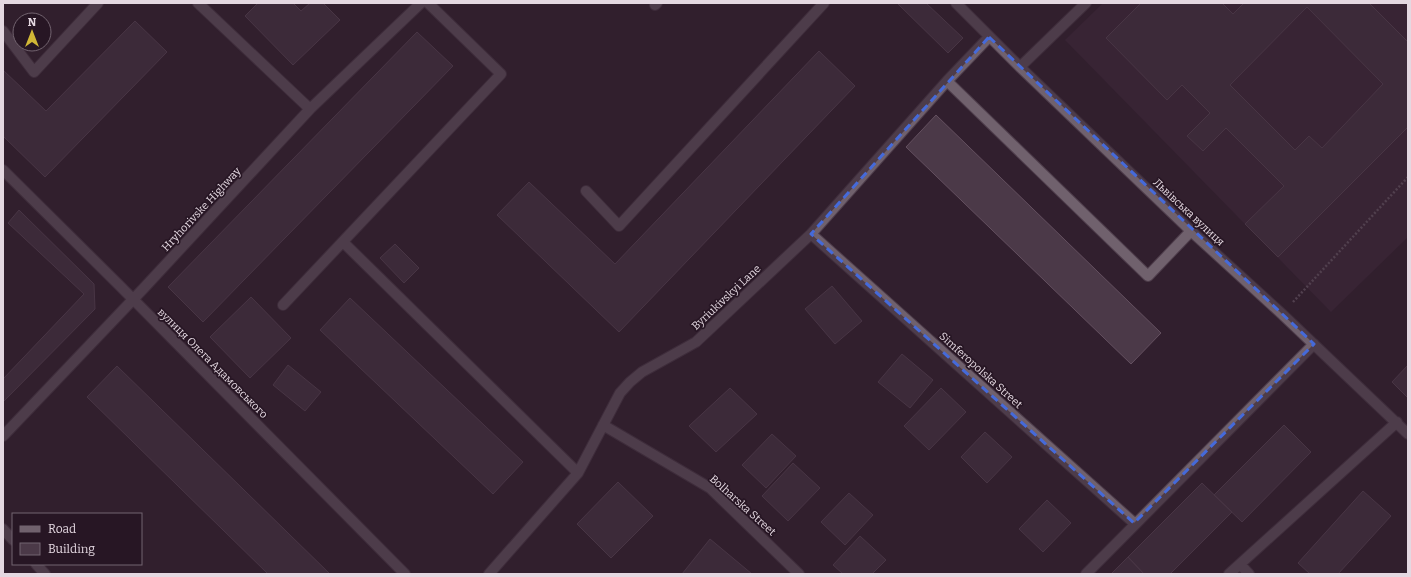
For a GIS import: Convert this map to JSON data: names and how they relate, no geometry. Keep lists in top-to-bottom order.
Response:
{
  "streets": {
    "street": [
      "Hryhorivske Highway",
      "Львівська вулиця",
      "Byriukivskyi Lane",
      "вулиця Олега Адамовського",
      "Simferopolska Street",
      "Bolharska Street"
    ]
  },
  "crossings": [
    ["Hryhorivske Highway", "вулиця Олега Адамовського"],
    ["Львівська вулиця", "Byriukivskyi Lane"],
    ["Byriukivskyi Lane", "Simferopolska Street"],
    ["Byriukivskyi Lane", "Bolharska Street"]
  ],
  "legend": ["Road", "Building"],
  "north": "top"
}
